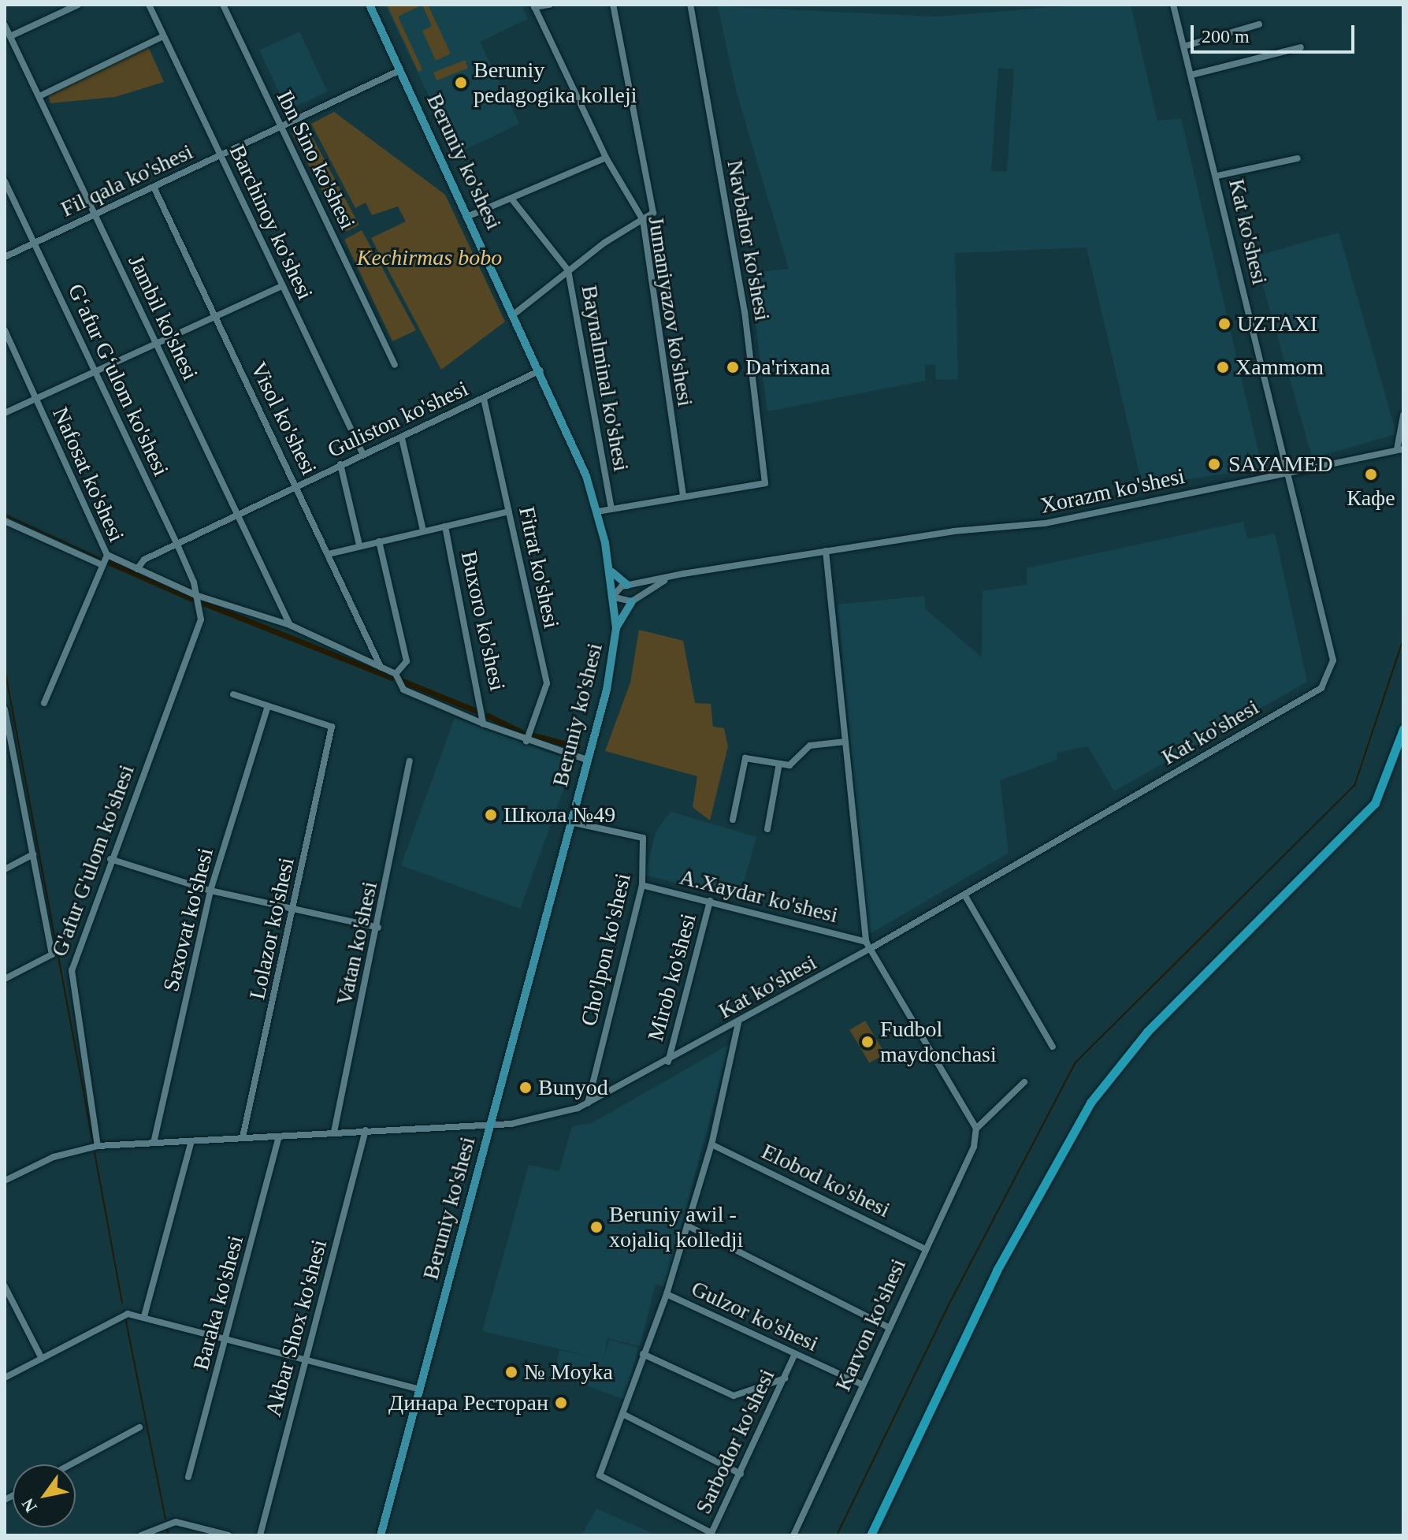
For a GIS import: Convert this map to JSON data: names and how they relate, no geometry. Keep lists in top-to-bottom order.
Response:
{
  "streets": {
    "main road": ["Beruniy ko'shesi"],
    "street": [
      "Ibn Sino ko'shesi",
      "Fil qala ko'shesi",
      "Barchinoy ko'shesi",
      "Kat ko'shesi",
      "Navbahor ko'shesi",
      "Jumaniyazov ko'shesi",
      "Jambil ko'shesi",
      "Baynalminal ko'shesi",
      "Gʻafur Gʻulom ko'shesi",
      "Visol ko'shesi",
      "Guliston ko'shesi",
      "Nafosat ko'shesi",
      "Xorazm ko'shesi",
      "Fitrat ko'shesi",
      "Buxoro ko'shesi",
      "G'afur G'ulom ko'shesi",
      "A.Xaydar ko'shesi",
      "Saxovat ko'shesi",
      "Lolazor ko'shesi",
      "Vatan ko'shesi",
      "Cho'lpon ko'shesi",
      "Mirob ko'shesi",
      "Elobod ko'shesi",
      "Baraka ko'shesi",
      "Gulzor ko'shesi",
      "Karvon ko'shesi",
      "Akbar Shox ko'shesi",
      "Sarbodor ko'shesi"
    ]
  },
  "crossings": [
    ["Ibn Sino ko'shesi", "Fil qala ko'shesi"],
    ["Beruniy ko'shesi", "Fil qala ko'shesi"],
    ["Beruniy ko'shesi", "Kat ko'shesi"],
    ["Beruniy ko'shesi", "Guliston ko'shesi"],
    ["Beruniy ko'shesi", "Cho'lpon ko'shesi"],
    ["Fil qala ko'shesi", "Barchinoy ko'shesi"],
    ["Fil qala ko'shesi", "Jambil ko'shesi"],
    ["Fil qala ko'shesi", "Gʻafur Gʻulom ko'shesi"],
    ["Fil qala ko'shesi", "Visol ko'shesi"],
    ["Barchinoy ko'shesi", "Guliston ko'shesi"],
    ["Kat ko'shesi", "Xorazm ko'shesi"],
    ["Kat ko'shesi", "G'afur G'ulom ko'shesi"],
    ["Kat ko'shesi", "A.Xaydar ko'shesi"],
    ["Kat ko'shesi", "Saxovat ko'shesi"],
    ["Kat ko'shesi", "Lolazor ko'shesi"],
    ["Kat ko'shesi", "Vatan ko'shesi"],
    ["Kat ko'shesi", "Cho'lpon ko'shesi"],
    ["Kat ko'shesi", "Mirob ko'shesi"],
    ["Kat ko'shesi", "Baraka ko'shesi"],
    ["Kat ko'shesi", "Akbar Shox ko'shesi"],
    ["Navbahor ko'shesi", "Jumaniyazov ko'shesi"],
    ["Jambil ko'shesi", "Guliston ko'shesi"],
    ["Gʻafur Gʻulom ko'shesi", "Guliston ko'shesi"],
    ["Gʻafur Gʻulom ko'shesi", "G'afur G'ulom ko'shesi"],
    ["Visol ko'shesi", "Guliston ko'shesi"],
    ["Guliston ko'shesi", "Fitrat ko'shesi"],
    ["A.Xaydar ko'shesi", "Cho'lpon ko'shesi"],
    ["A.Xaydar ko'shesi", "Mirob ko'shesi"],
    ["Saxovat ko'shesi", "Lolazor ko'shesi"],
    ["Elobod ko'shesi", "Karvon ko'shesi"],
    ["Gulzor ko'shesi", "Karvon ko'shesi"],
    ["Gulzor ko'shesi", "Sarbodor ko'shesi"]
  ],
  "parks": ["Kechirmas bobo"],
  "places": [
    "Beruniy pedagogika kolleji",
    "UZTAXI",
    "Da'rixana",
    "Xammom",
    "SAYAMED",
    "Кафе",
    "Школа №49",
    "Fudbol maydonchasi",
    "Bunyod",
    "Beruniy awil - xojaliq kolledji",
    "№ Moyka",
    "Динара Ресторан"
  ],
  "scale_bar": "200 m",
  "north": "bottom left"
}
